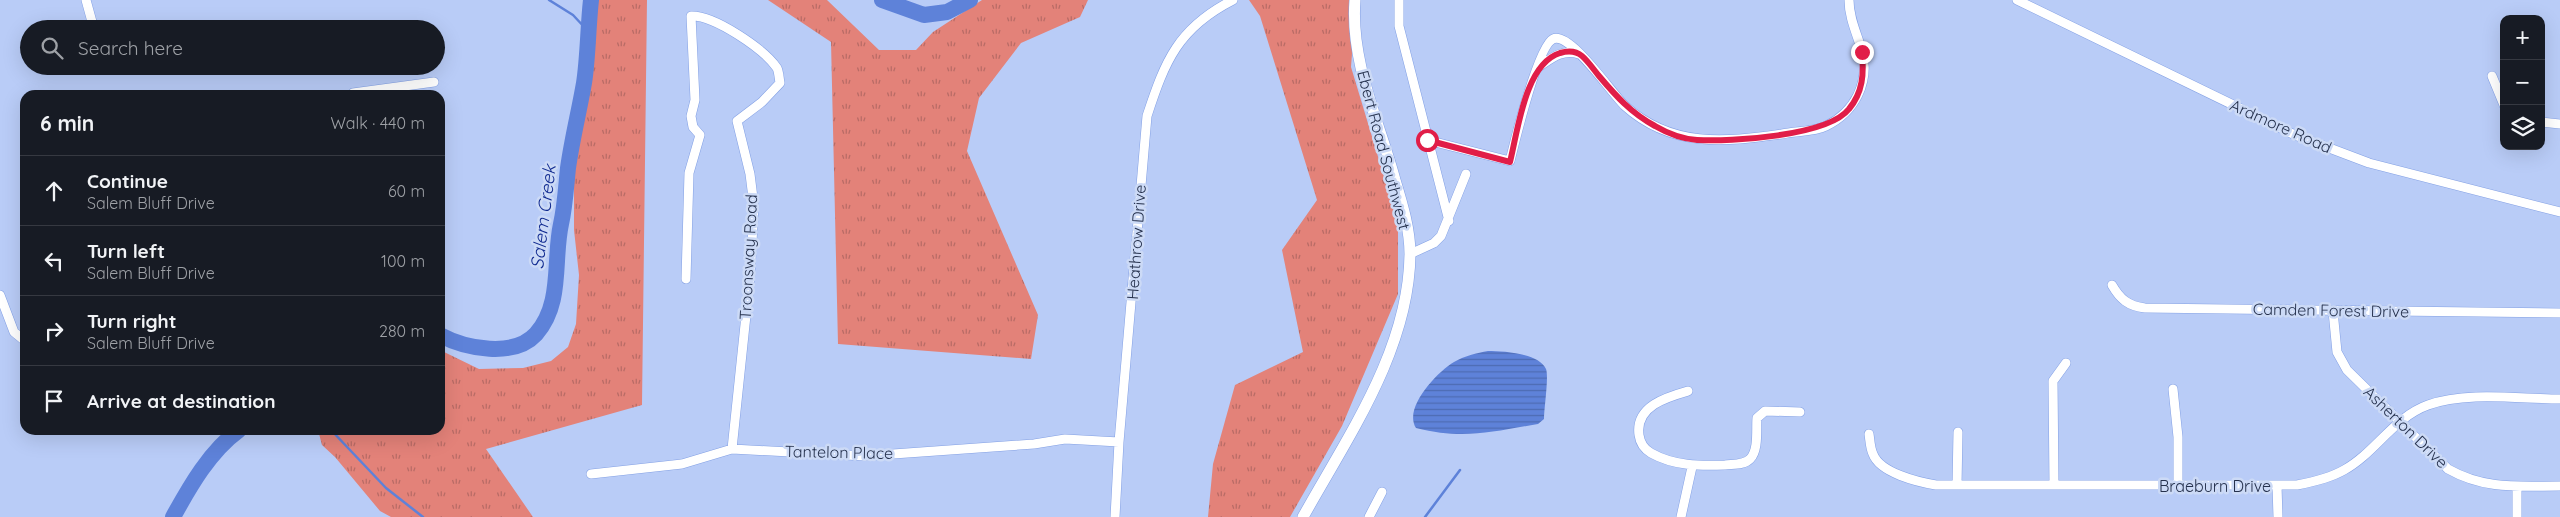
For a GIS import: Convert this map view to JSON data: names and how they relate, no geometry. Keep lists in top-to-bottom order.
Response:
{
  "streets": {
    "main road": ["Ebert Road Southwest"],
    "street": [
      "Ardmore Road",
      "Heathrow Drive",
      "Troonsway Road",
      "Camden Forest Drive",
      "Asherton Drive",
      "Tantelon Place",
      "Braeburn Drive"
    ]
  },
  "crossings": [
    ["Heathrow Drive", "Tantelon Place"],
    ["Troonsway Road", "Tantelon Place"],
    ["Camden Forest Drive", "Asherton Drive"],
    ["Asherton Drive", "Braeburn Drive"]
  ],
  "water": ["Salem Creek"],
  "page": {
    "map_buttons": ["+", "−"],
    "search": "Search here",
    "heading": ["6 min", "Walk · 440 m"],
    "list": [
      ["Continue", "Salem Bluff Drive", "60 m"],
      ["Turn left", "Salem Bluff Drive", "100 m"],
      ["Turn right", "Salem Bluff Drive", "280 m"],
      "Arrive at destination"
    ]
  }
}
